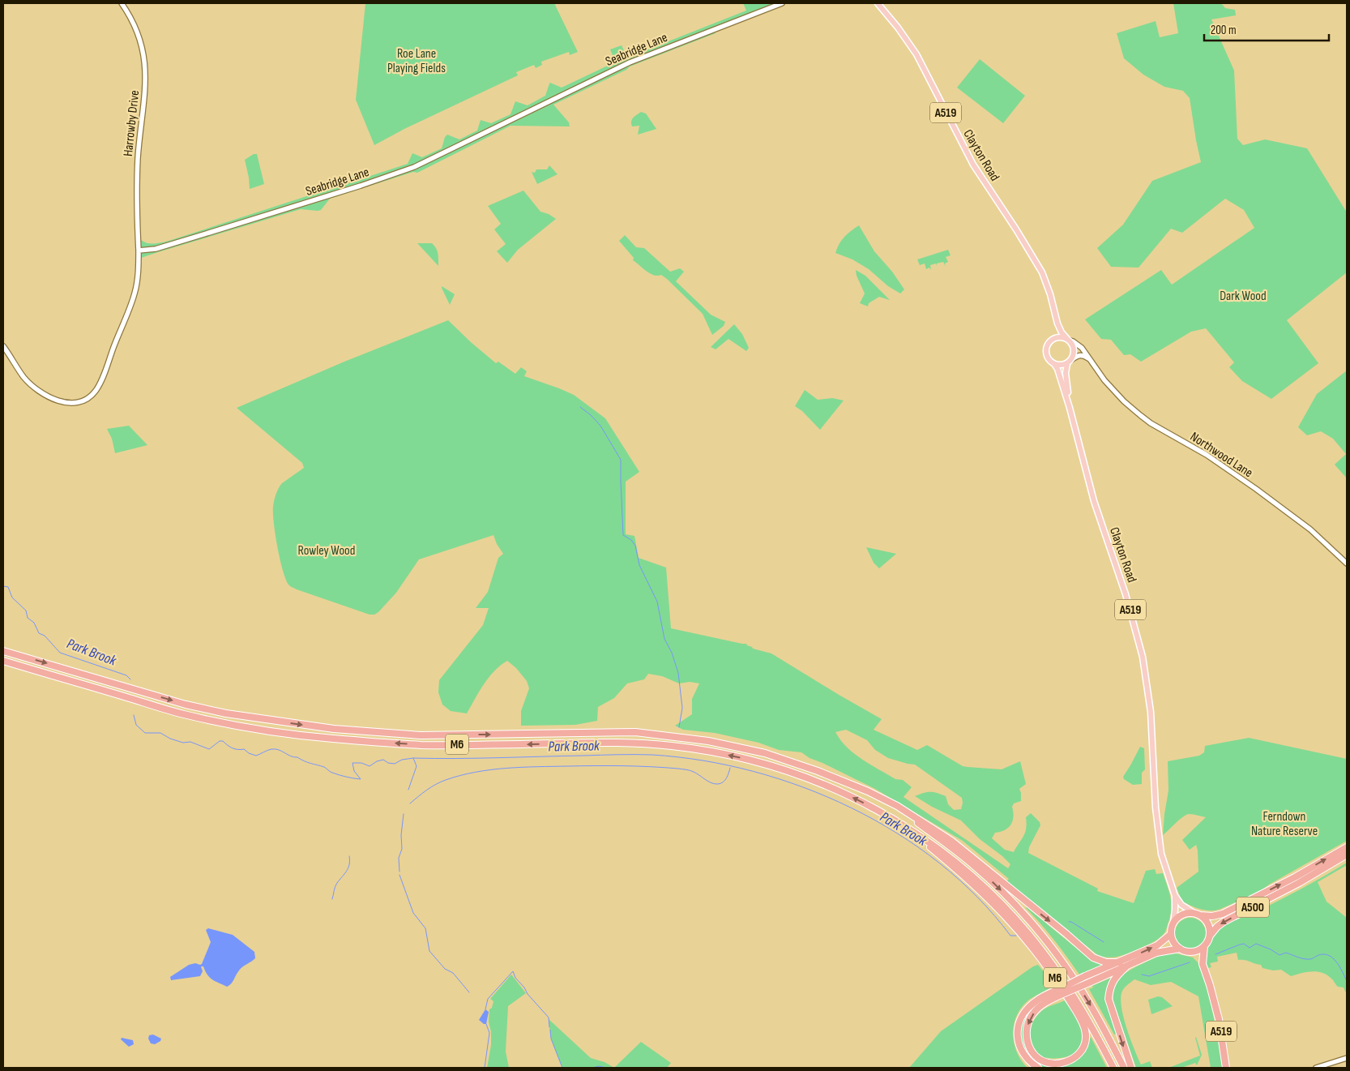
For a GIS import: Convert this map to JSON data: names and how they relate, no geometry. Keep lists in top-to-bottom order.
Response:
{
  "streets": {
    "highway": ["A519", "M6", "A500"],
    "main road": ["Clayton Road"],
    "street": ["Seabridge Lane", "Harrowby Drive", "Northwood Lane"]
  },
  "crossings": [
    ["Seabridge Lane", "Harrowby Drive"],
    ["A519", "Clayton Road"],
    ["A519", "M6"],
    ["A519", "A500"],
    ["Clayton Road", "Northwood Lane"],
    ["M6", "A500"]
  ],
  "water": ["Park Brook"],
  "parks": [
    "Roe Lane Playing Fields",
    "Dark Wood",
    "Rowley Wood",
    "Ferndown Nature Reserve"
  ],
  "scale_bar": "200 m"
}
